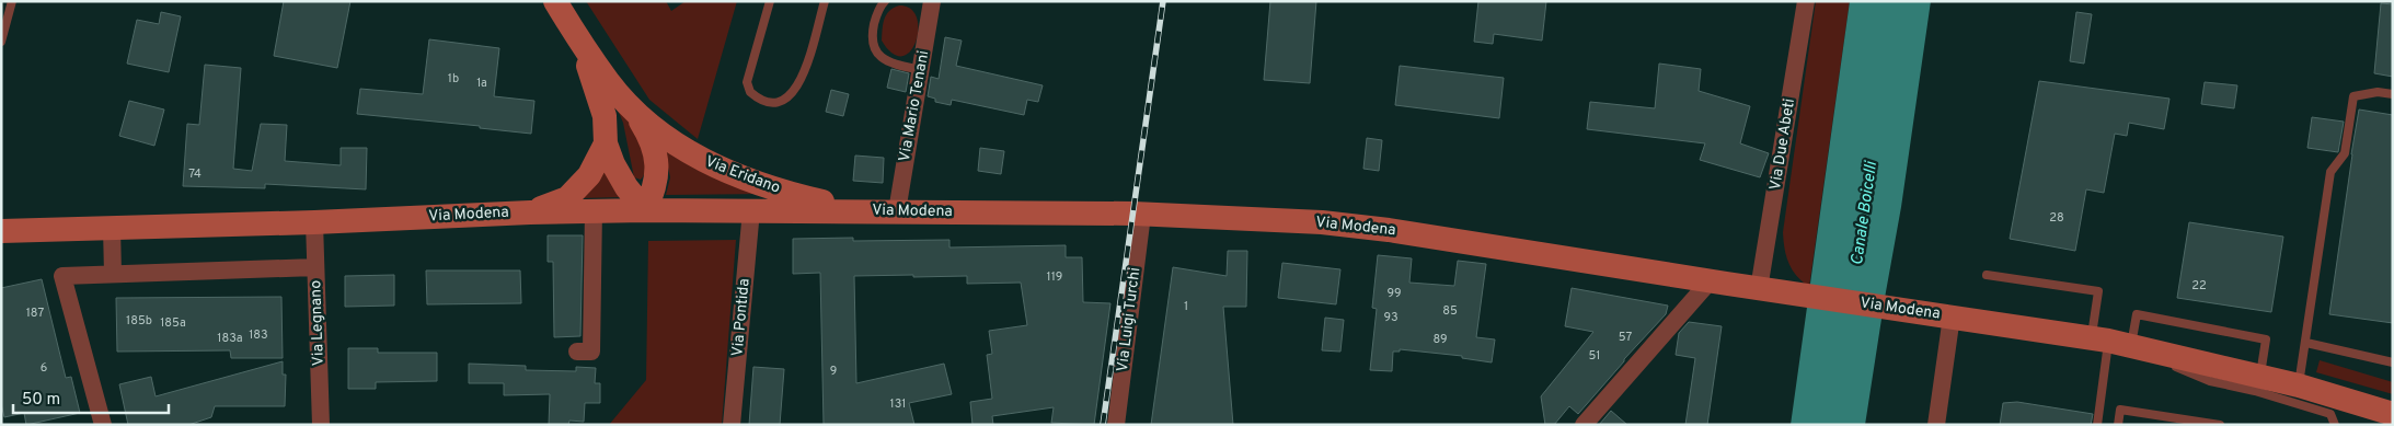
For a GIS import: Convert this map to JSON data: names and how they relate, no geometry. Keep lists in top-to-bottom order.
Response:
{
  "streets": {
    "main road": ["Via Eridano", "Via Modena"],
    "street": [
      "Via Mario Tenani",
      "Via Due Abeti",
      "Via Pontida",
      "Via Luigi Turchi",
      "Via Legnano"
    ]
  },
  "crossings": [
    ["Via Mario Tenani", "Via Modena"],
    ["Via Due Abeti", "Via Modena"],
    ["Via Eridano", "Via Modena"],
    ["Via Modena", "Via Pontida"],
    ["Via Modena", "Via Luigi Turchi"],
    ["Via Modena", "Via Legnano"]
  ],
  "water": ["Canale Boicelli"],
  "house_numbers": [
    "1b",
    "1a",
    "74",
    "28",
    "119",
    "22",
    "99",
    "1",
    "85",
    "187",
    "93",
    "185b",
    "185a",
    "183",
    "57",
    "183a",
    "89",
    "51",
    "6",
    "9",
    "131"
  ],
  "scale_bar": "50 m"
}
